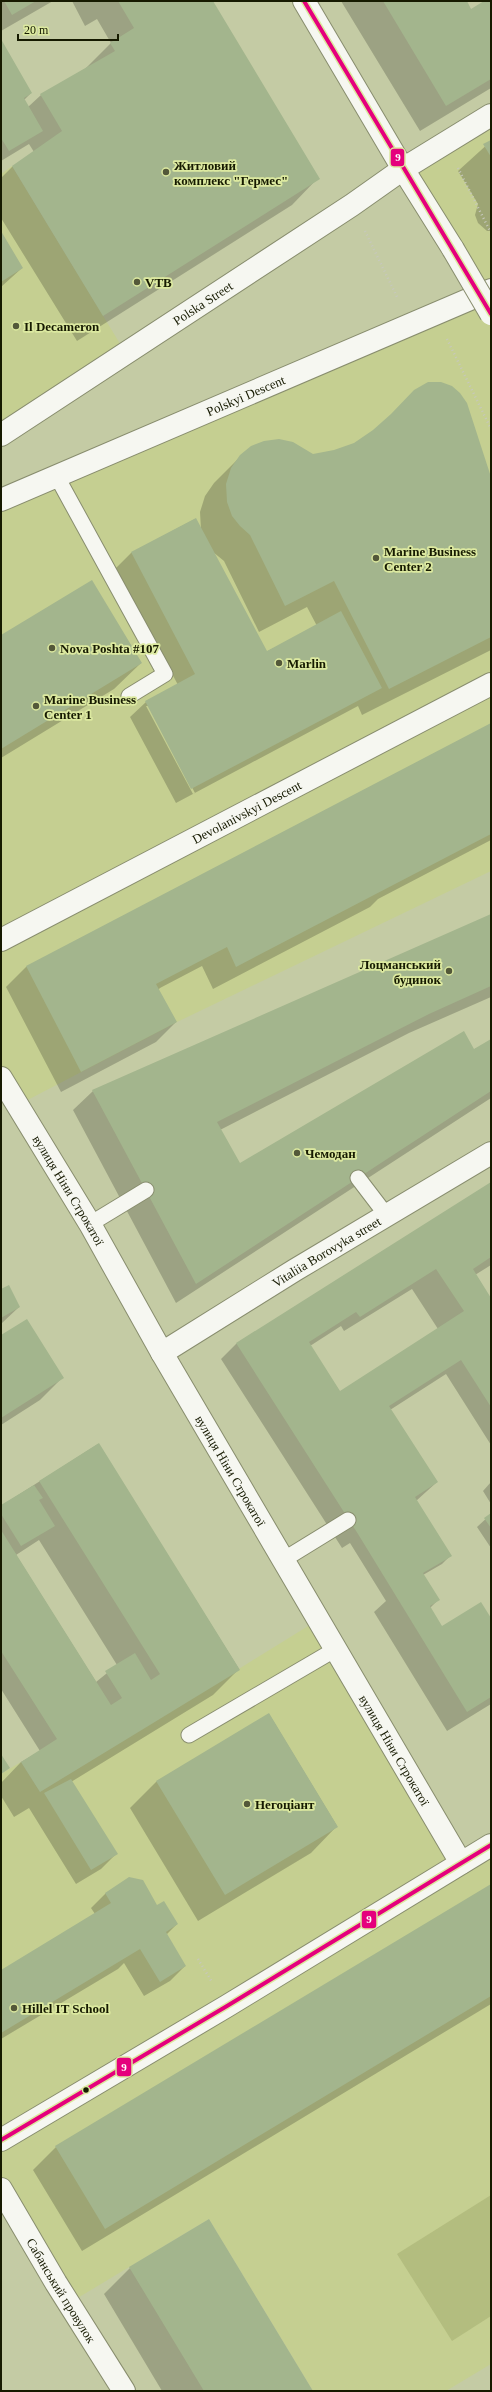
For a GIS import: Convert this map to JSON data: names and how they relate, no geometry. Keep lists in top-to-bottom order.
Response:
{
  "streets": {
    "street": [
      "Polska Street",
      "Polskyi Descent",
      "Devolanivskyi Descent",
      "вулиця Ніни Строкатої",
      "Vitaliia Borovyka street",
      "Сабанський провулок"
    ]
  },
  "crossings": [
    ["вулиця Ніни Строкатої", "Vitaliia Borovyka street"]
  ],
  "places": [
    "Житловий комплекс \"Гермес\"",
    "VTB",
    "Il Decameron",
    "Marine Business Center 2",
    "Nova Poshta #107",
    "Marlin",
    "Marine Business Center 1",
    "Лоцманський будинок",
    "Чемодан",
    "Негоціант",
    "Hillel IT School"
  ],
  "lines": ["transit line 9"],
  "scale_bar": "20 m"
}
